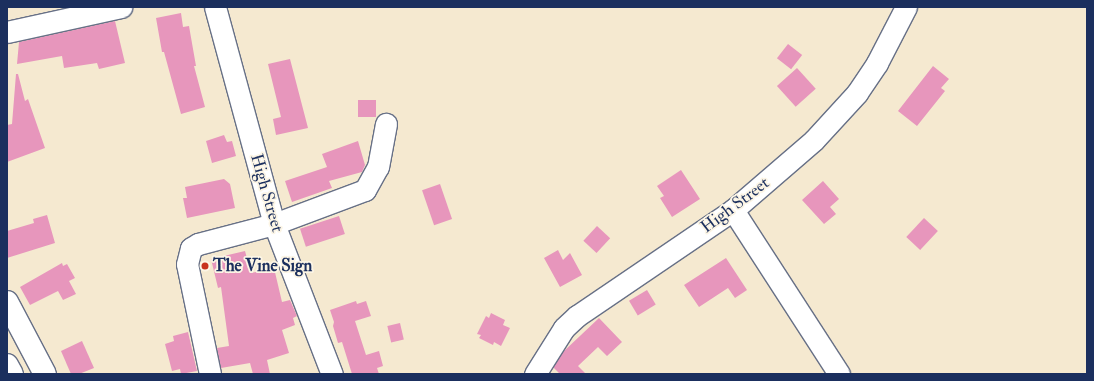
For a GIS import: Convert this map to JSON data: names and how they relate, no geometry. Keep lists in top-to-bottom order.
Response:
{
  "streets": {
    "street": ["High Street"]
  },
  "places": ["The Vine Sign"]
}
